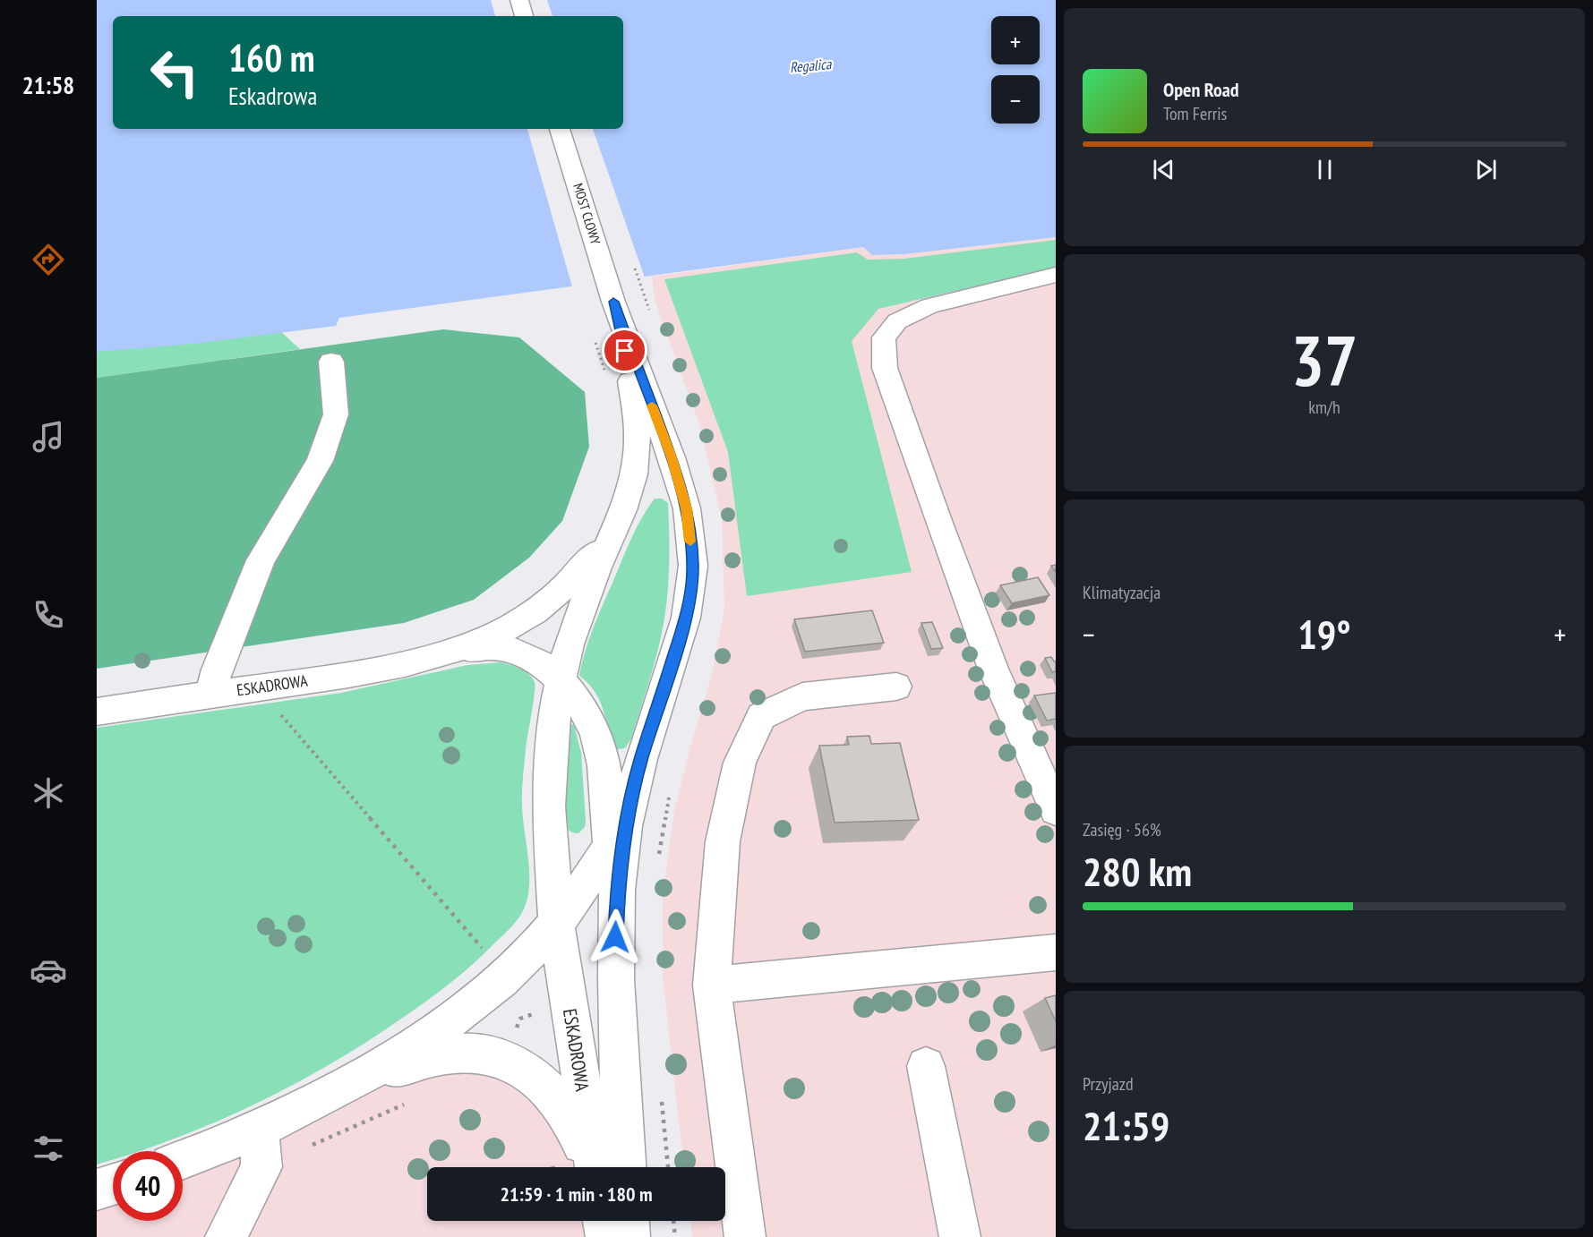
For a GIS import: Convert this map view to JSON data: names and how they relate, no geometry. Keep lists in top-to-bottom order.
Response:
{
  "streets": {
    "street": ["MOST CŁOWY", "ESKADROWA"]
  },
  "crossings": [
    ["MOST CŁOWY", "ESKADROWA"]
  ],
  "water": ["Regalica"],
  "page": {
    "tabs": "21:58",
    "map_buttons": ["+", "−"],
    "turn": ["160 m", "Eskadrowa"],
    "song": ["Open Road", "Tom Ferris"],
    "tile": [
      ["37", "km/h"],
      "Klimatyzacja",
      ["Zasięg · 56%", "280 km"],
      ["Przyjazd", "21:59"]
    ],
    "heat": ["−", "19°", "+"],
    "limit": "40",
    "trip": "21:59 · 1 min · 180 m"
  }
}
